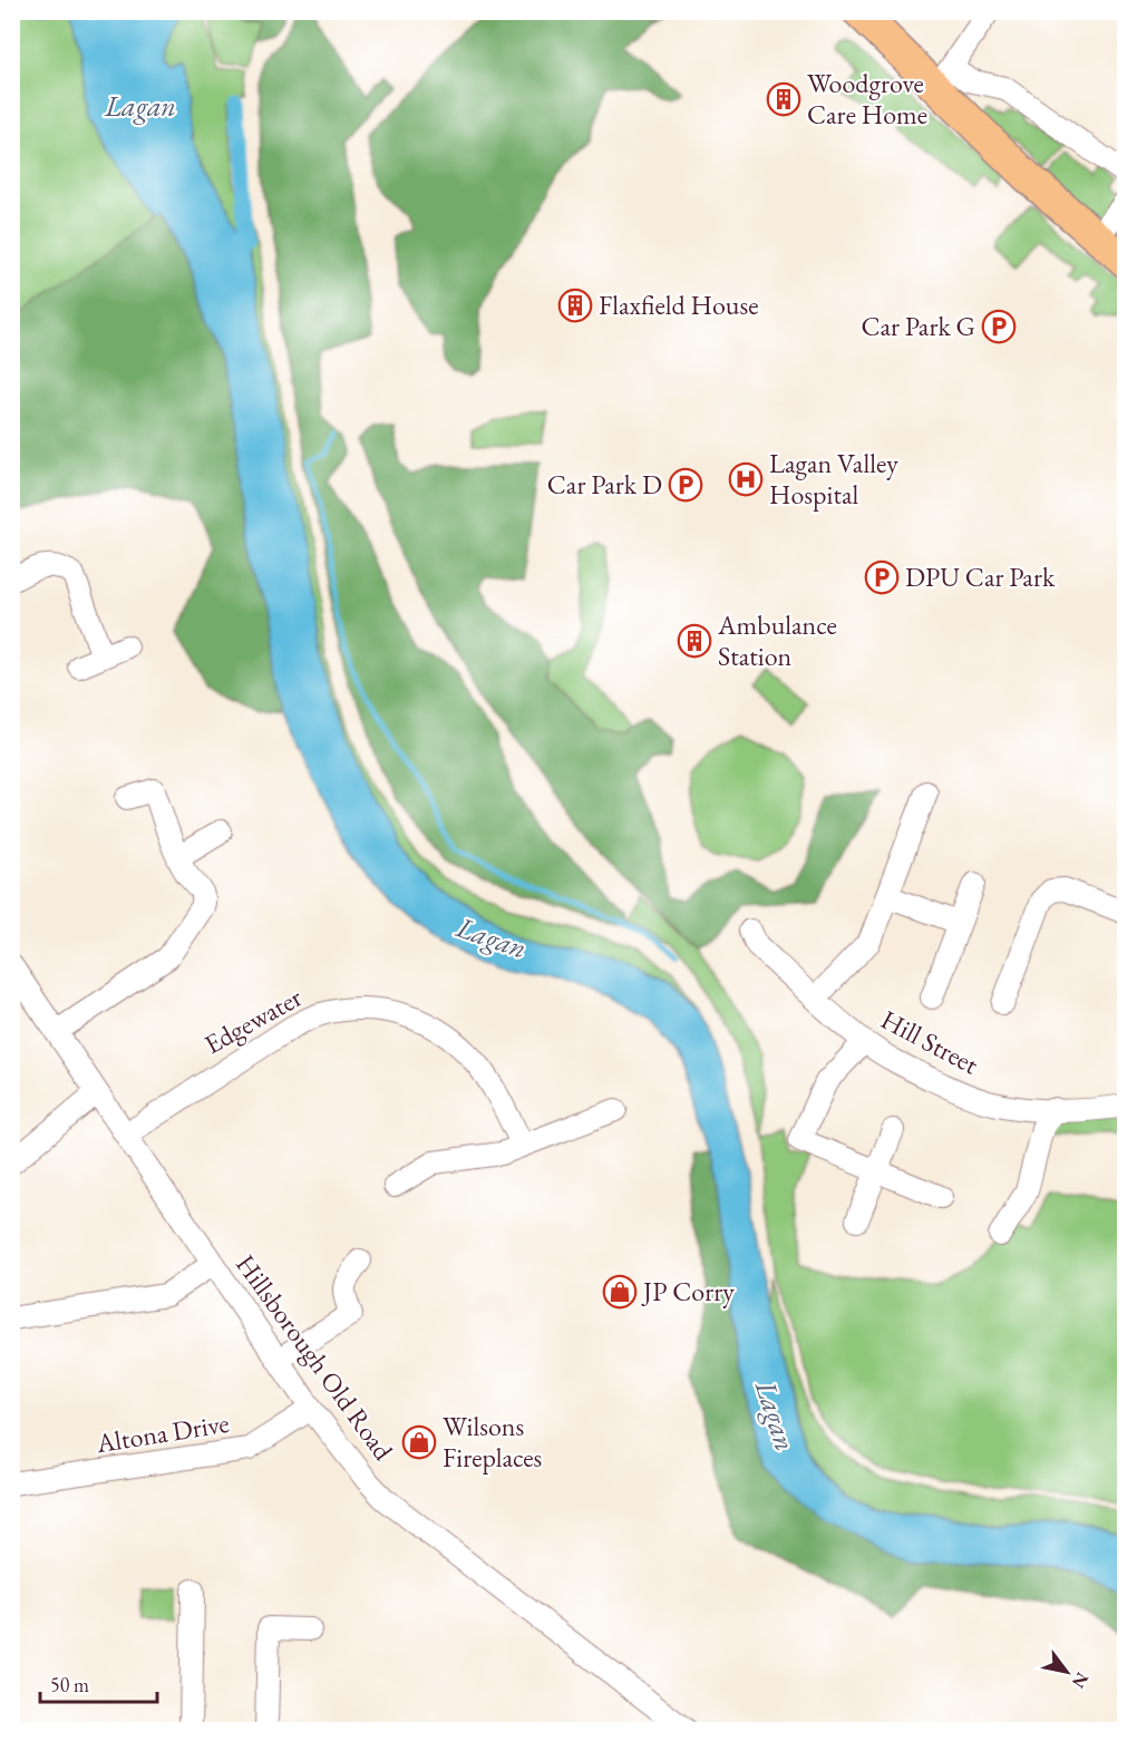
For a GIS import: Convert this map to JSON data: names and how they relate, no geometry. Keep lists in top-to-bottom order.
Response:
{
  "streets": {
    "street": [
      "Edgewater",
      "Hill Street",
      "Hillsborough Old Road",
      "Altona Drive"
    ]
  },
  "crossings": [
    ["Edgewater", "Hillsborough Old Road"],
    ["Hillsborough Old Road", "Altona Drive"]
  ],
  "water": ["Lagan"],
  "places": {
    "building": ["Woodgrove Care Home", "Flaxfield House", "Ambulance Station"],
    "parking": ["Car Park G", "Car Park D", "DPU Car Park"],
    "hospital": ["Lagan Valley Hospital"],
    "shop": ["JP Corry", "Wilsons Fireplaces"]
  },
  "scale_bar": "50 m",
  "north": "bottom right"
}
